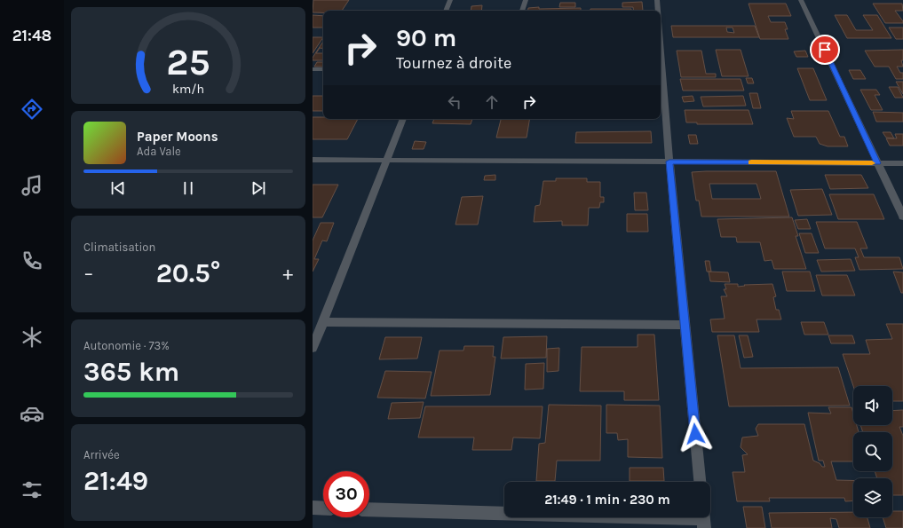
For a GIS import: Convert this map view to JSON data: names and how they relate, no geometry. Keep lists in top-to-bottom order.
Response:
{
  "page": {
    "tabs": "21:48",
    "turn": ["90 m", "Tournez à droite"],
    "song": ["Paper Moons", "Ada Vale"],
    "tile": [
      "Climatisation",
      ["Autonomie · 73%", "365 km"],
      ["Arrivée", "21:49"]
    ],
    "heat": ["−", "20.5°", "+"],
    "limit": "30",
    "trip": "21:49 · 1 min · 230 m",
    "gauge": ["25", "km/h"]
  }
}
